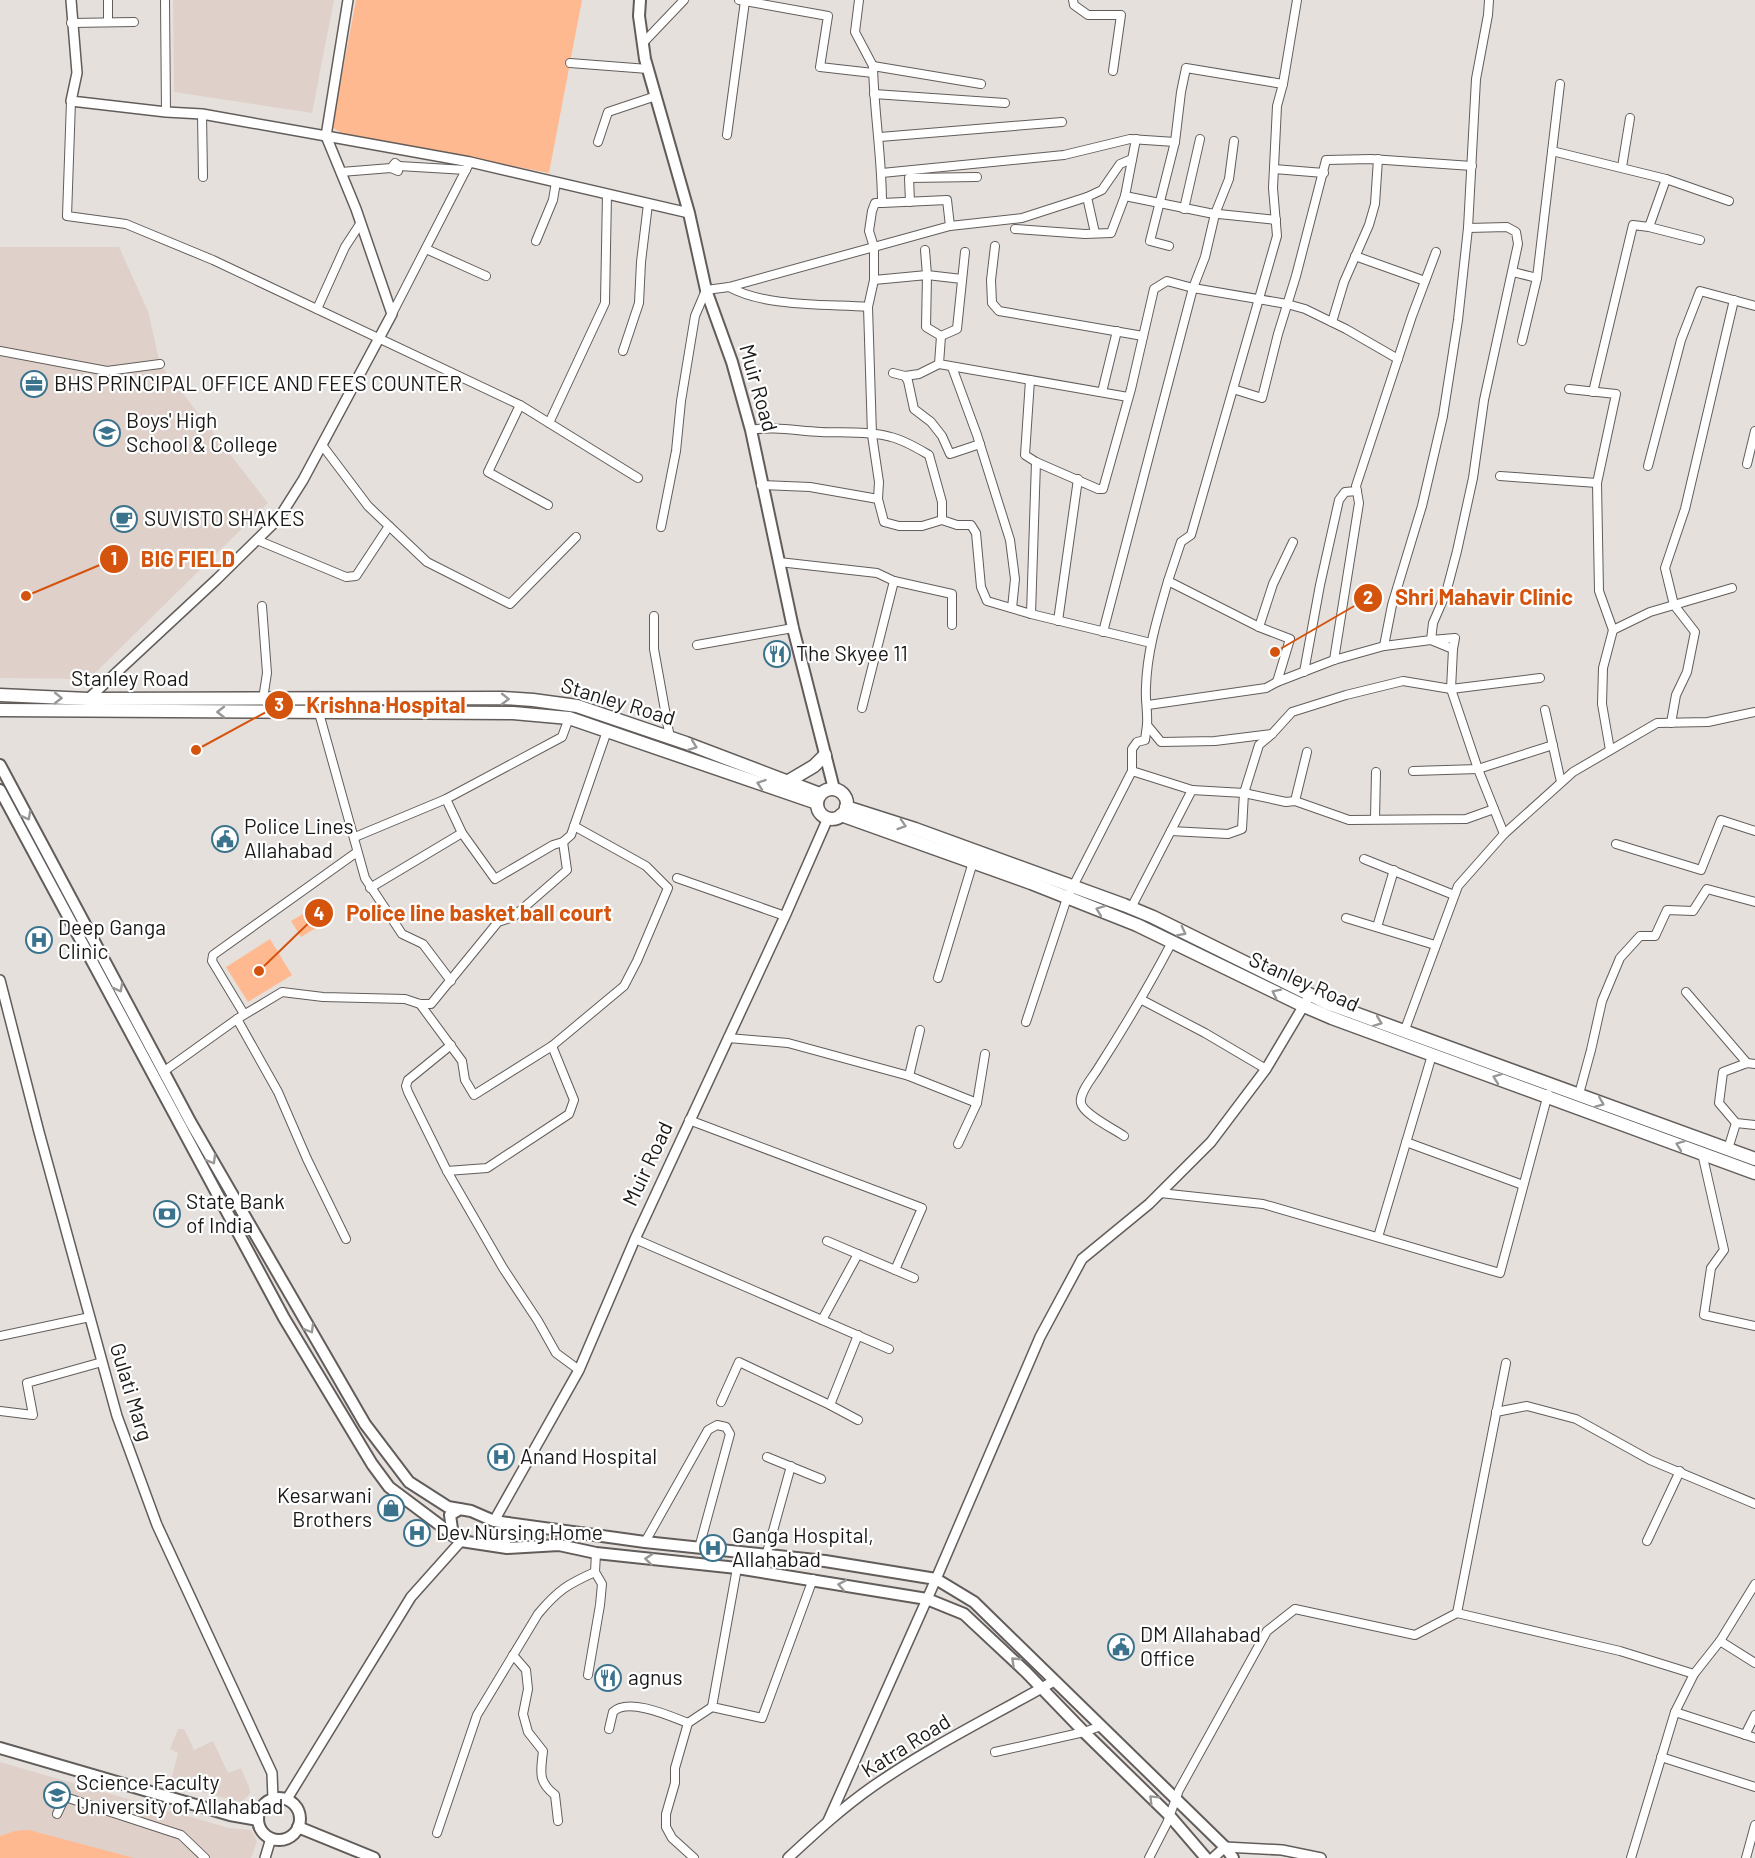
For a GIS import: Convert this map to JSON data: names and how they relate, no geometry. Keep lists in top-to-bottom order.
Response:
{
  "streets": {
    "main road": ["Muir Road", "Stanley Road"],
    "street": ["Gulati Marg", "Katra Road"]
  },
  "crossings": [
    ["Muir Road", "Stanley Road"]
  ],
  "places": {
    "office": ["BHS PRINCIPAL OFFICE AND FEES COUNTER"],
    "school or university": ["Boys' High School & College", "Science Faculty University of Allahabad"],
    "cafe": ["SUVISTO SHAKES"],
    "other": [
      "BIG FIELD",
      "Shri Mahavir Clinic",
      "Krishna Hospital",
      "Police line basket ball court"
    ],
    "restaurant": ["The Skyee 11", "agnus"],
    "public building": ["Police Lines Allahabad", "DM Allahabad Office"],
    "hospital": [
      "Deep Ganga Clinic",
      "Anand Hospital",
      "Dev Nursing Home",
      "Ganga Hospital, Allahabad"
    ],
    "bank": ["State Bank of India"],
    "shop": ["Kesarwani Brothers"]
  }
}
